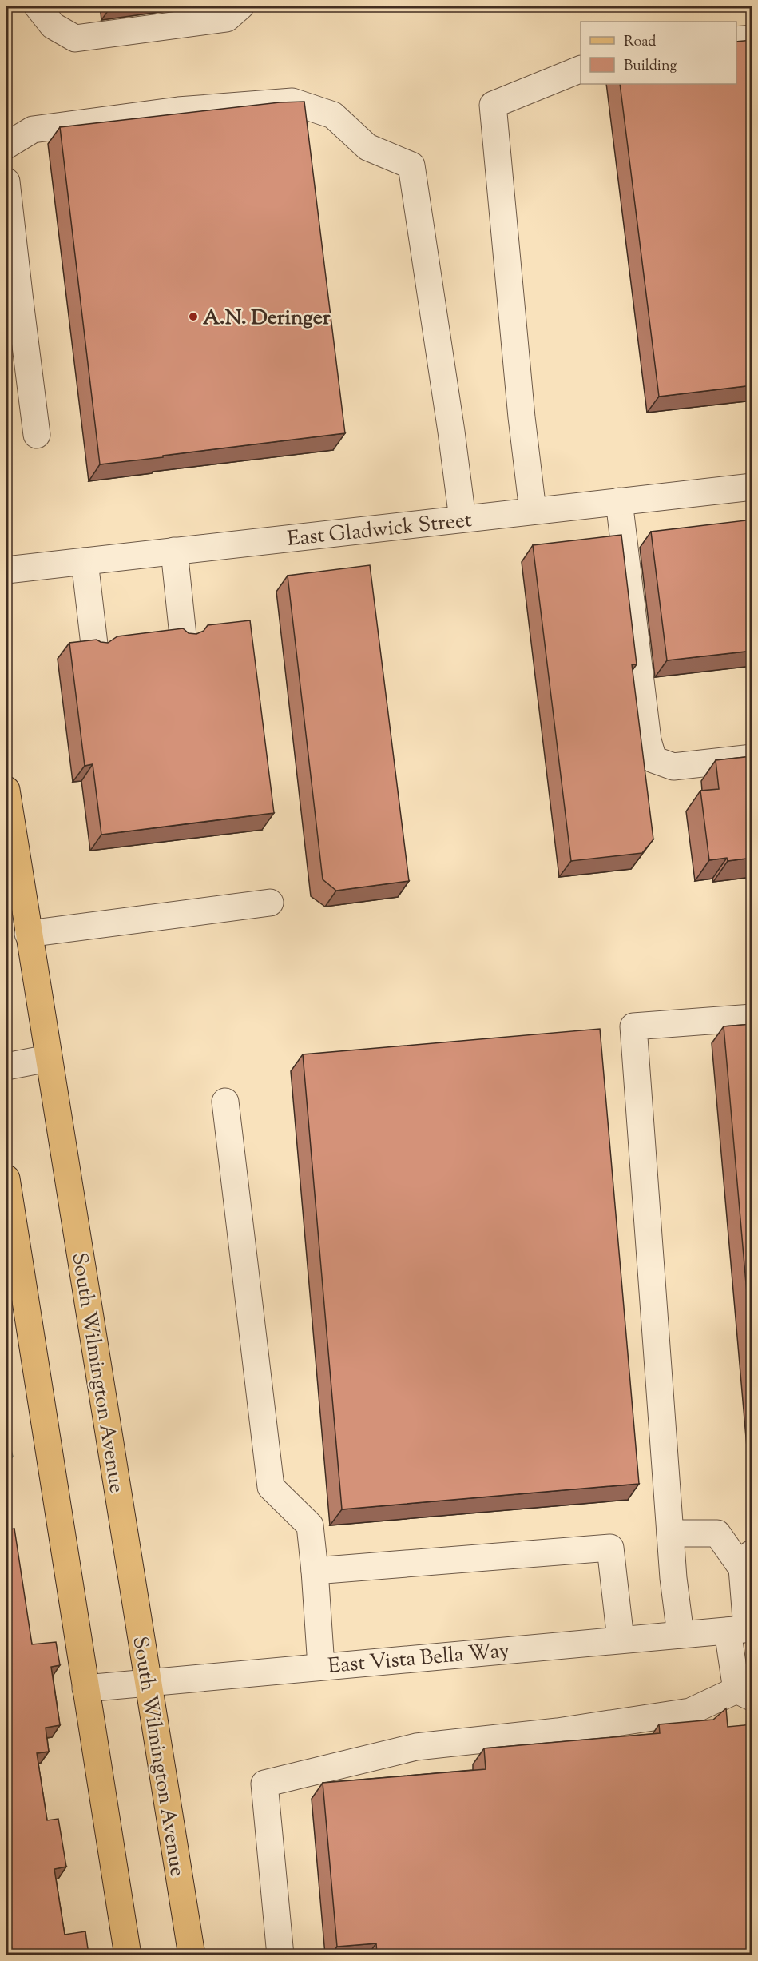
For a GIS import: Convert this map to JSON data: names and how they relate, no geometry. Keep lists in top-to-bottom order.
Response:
{
  "streets": {
    "main road": ["South Wilmington Avenue"],
    "street": ["East Gladwick Street", "East Vista Bella Way"]
  },
  "crossings": [
    ["South Wilmington Avenue", "East Vista Bella Way"]
  ],
  "places": ["A.N. Deringer"],
  "legend": ["Road", "Building"]
}
